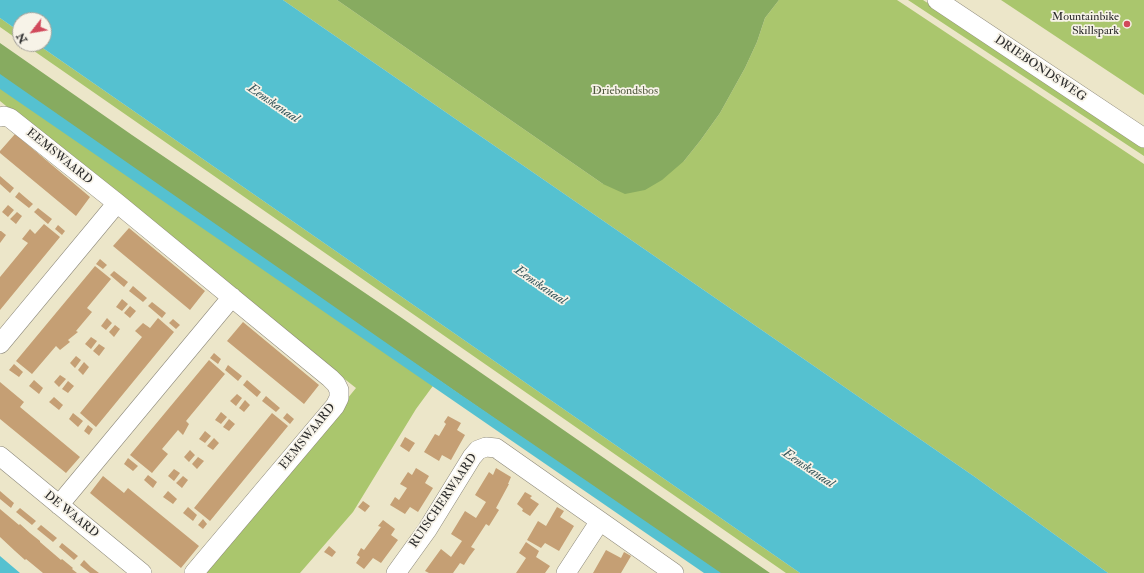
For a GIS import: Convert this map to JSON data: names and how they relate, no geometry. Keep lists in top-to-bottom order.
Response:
{
  "streets": {
    "street": [
      "DRIEBONDSWEG",
      "EEMSWAARD",
      "RUISCHERWAARD",
      "DE WAARD"
    ]
  },
  "water": ["Eemskanaal"],
  "parks": ["Driebondsbos"],
  "places": ["Mountainbike Skillspark"],
  "north": "bottom left"
}
